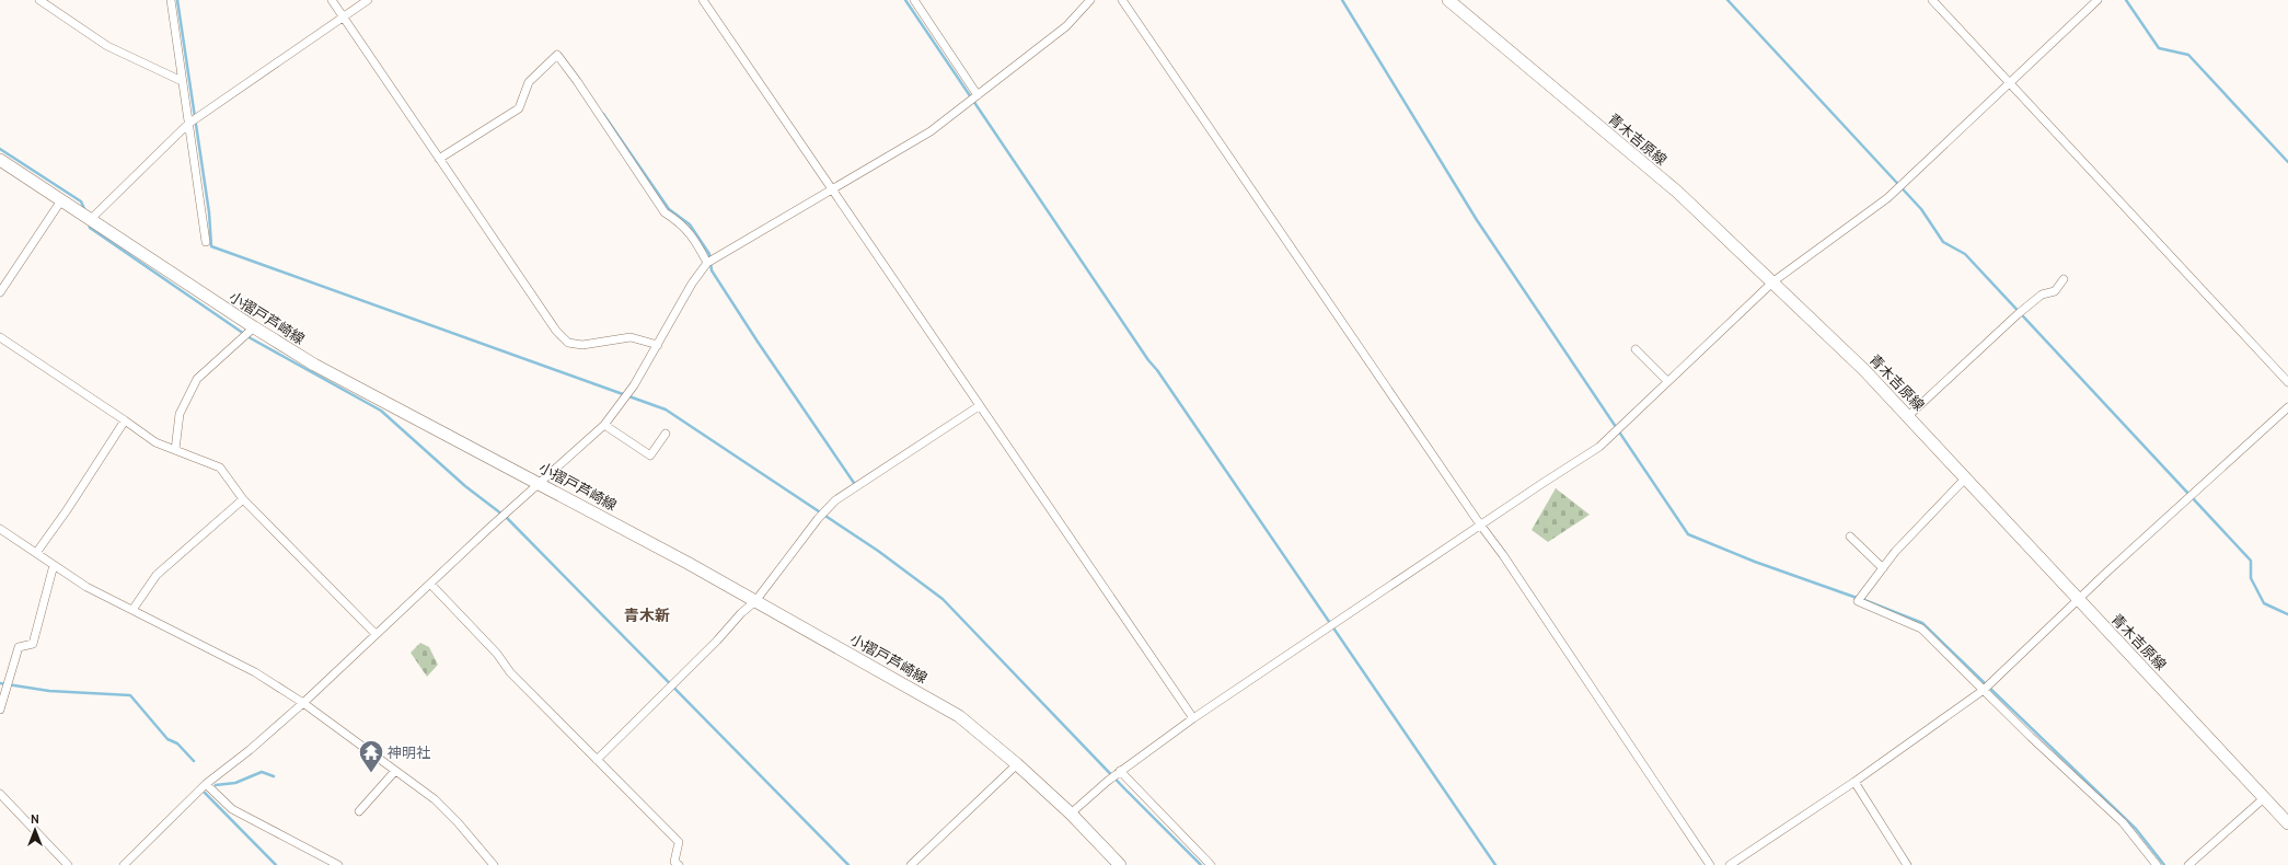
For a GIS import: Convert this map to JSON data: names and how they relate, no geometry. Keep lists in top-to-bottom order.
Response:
{
  "streets": {
    "main road": ["青木吉原線", "小摺戸芦崎線"]
  },
  "districts": ["青木新"],
  "places": {
    "temple": ["神明社"]
  },
  "north": "top"
}
